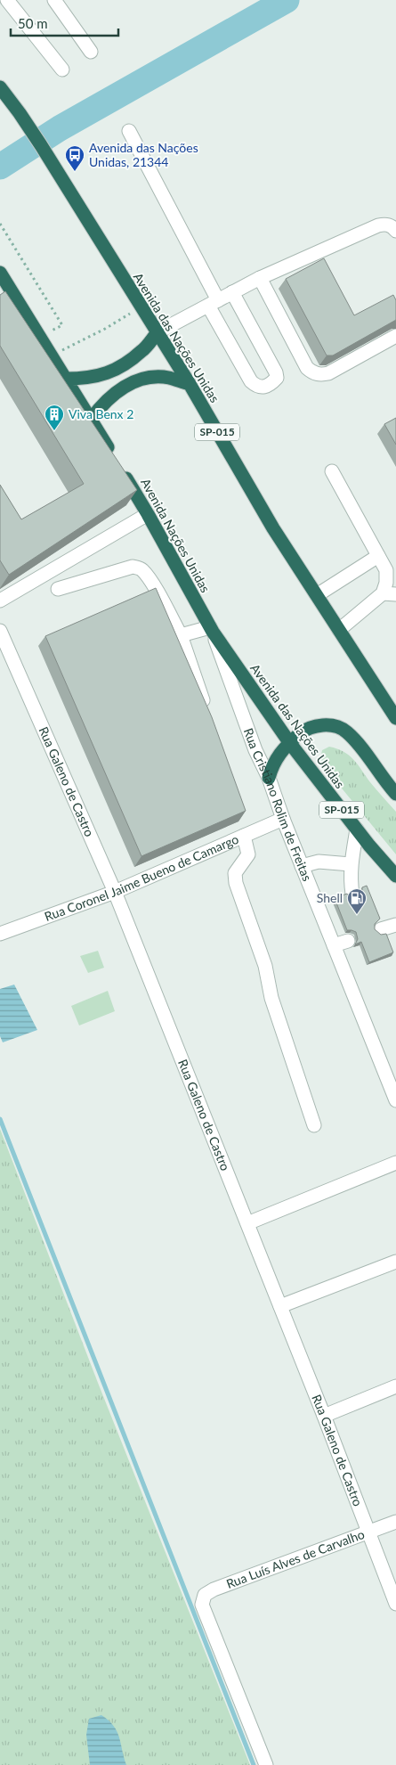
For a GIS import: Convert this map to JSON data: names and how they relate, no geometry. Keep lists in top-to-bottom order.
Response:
{
  "streets": {
    "highway": ["Avenida das Nações Unidas", "SP-015", "Avenida Nações Unidas"],
    "street": [
      "Rua Galeno de Castro",
      "Rua Cristiano Rolim de Freitas",
      "Rua Coronel Jaime Bueno de Camargo",
      "Rua Luís Alves de Carvalho"
    ]
  },
  "crossings": [
    ["Avenida das Nações Unidas", "Avenida Nações Unidas"],
    ["Avenida das Nações Unidas", "Rua Cristiano Rolim de Freitas"],
    ["Avenida Nações Unidas", "Rua Cristiano Rolim de Freitas"],
    ["Rua Galeno de Castro", "Rua Coronel Jaime Bueno de Camargo"],
    ["Rua Galeno de Castro", "Rua Luís Alves de Carvalho"],
    ["Rua Cristiano Rolim de Freitas", "Rua Coronel Jaime Bueno de Camargo"]
  ],
  "places": {
    "bus stop": ["Avenida das Nações Unidas, 21344"],
    "building": ["Viva Benx 2"],
    "fuel station": ["Shell"]
  },
  "scale_bar": "50 m"
}
